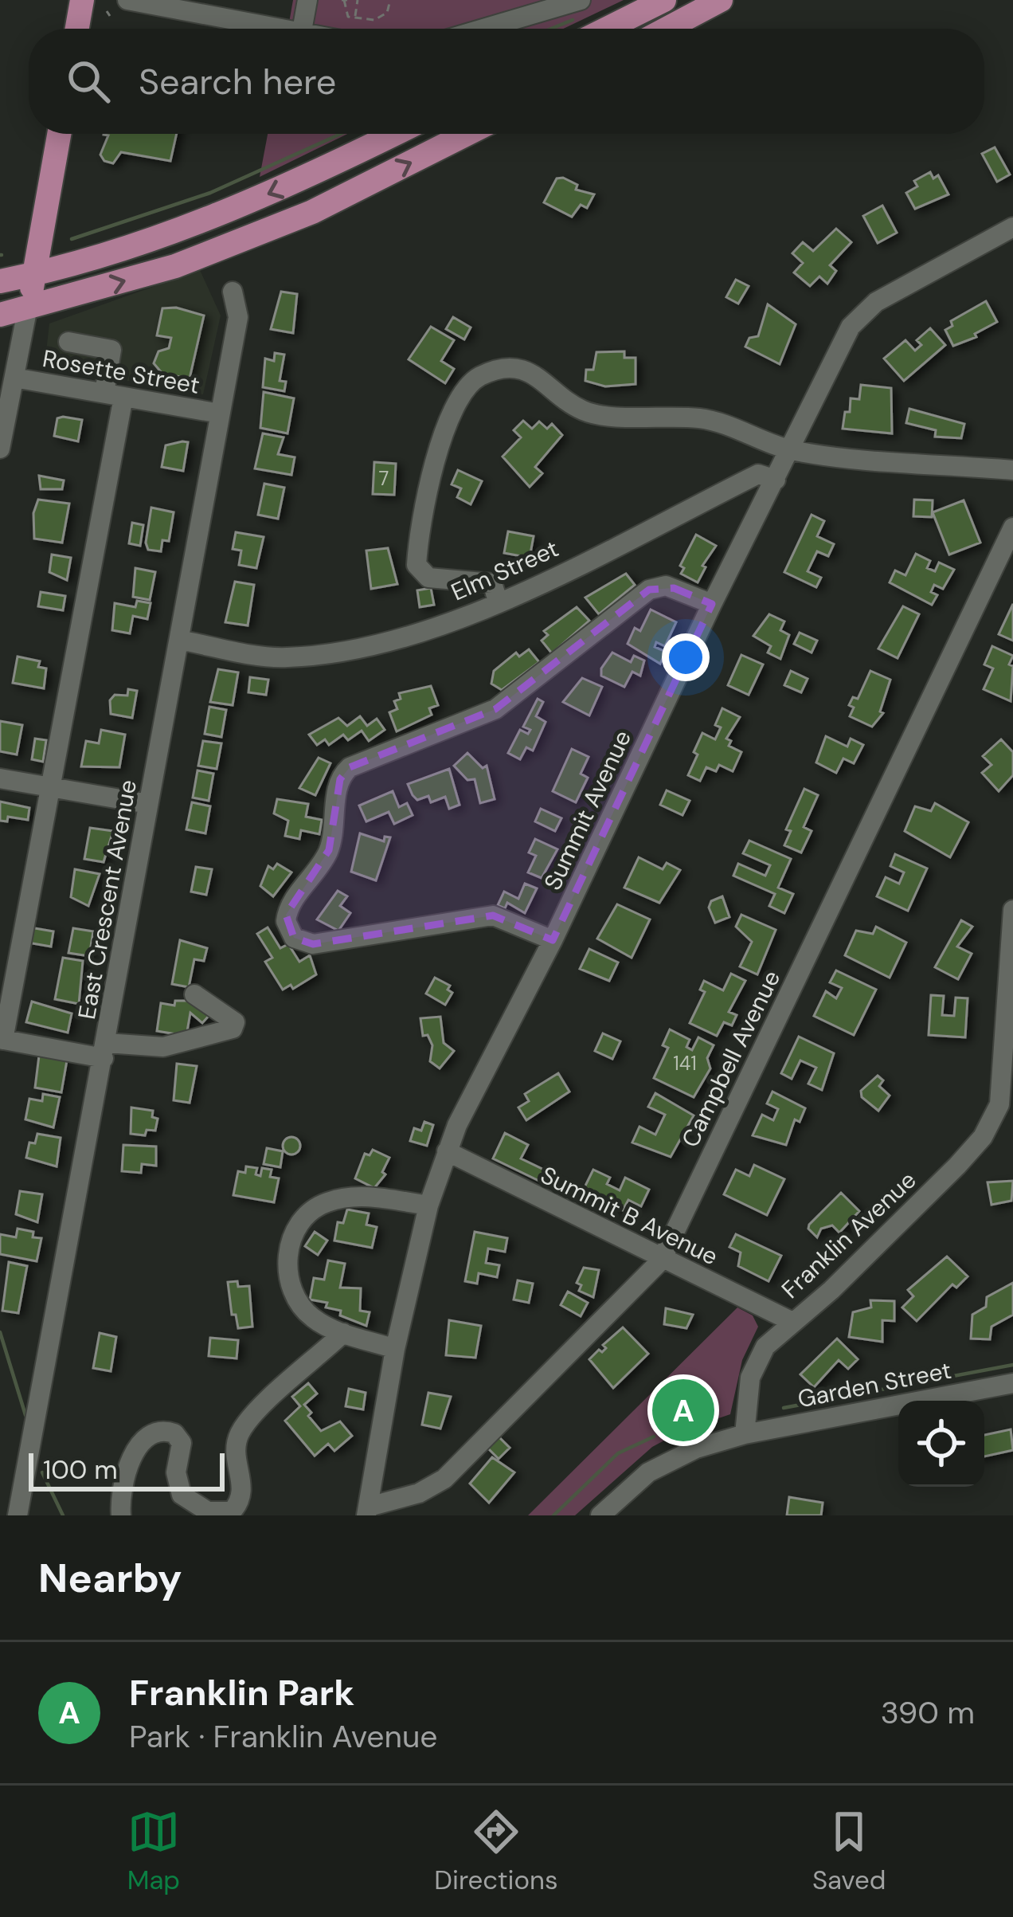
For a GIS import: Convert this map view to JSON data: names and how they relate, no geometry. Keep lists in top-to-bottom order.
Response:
{
  "streets": {
    "street": [
      "Rosette Street",
      "Elm Street",
      "Summit Avenue",
      "East Crescent Avenue",
      "Campbell Avenue",
      "Summit B Avenue",
      "Franklin Avenue",
      "Garden Street"
    ]
  },
  "crossings": [
    ["Rosette Street", "East Crescent Avenue"],
    ["Elm Street", "Summit Avenue"],
    ["Elm Street", "East Crescent Avenue"],
    ["Summit Avenue", "Campbell Avenue"],
    ["Summit Avenue", "Summit B Avenue"],
    ["Campbell Avenue", "Summit B Avenue"],
    ["Summit B Avenue", "Franklin Avenue"],
    ["Franklin Avenue", "Garden Street"]
  ],
  "house_numbers": ["7", "141"],
  "scale_bar": "100 m",
  "page": {
    "search": "Search here",
    "pins": "A",
    "scale": "100 m",
    "heading": "Nearby",
    "list": [
      {
        "mark": "A",
        "name": "Franklin Park",
        "note": "Park · Franklin Avenue",
        "value": "390 m"
      }
    ],
    "nav": ["Map", "Directions", "Saved"]
  }
}
